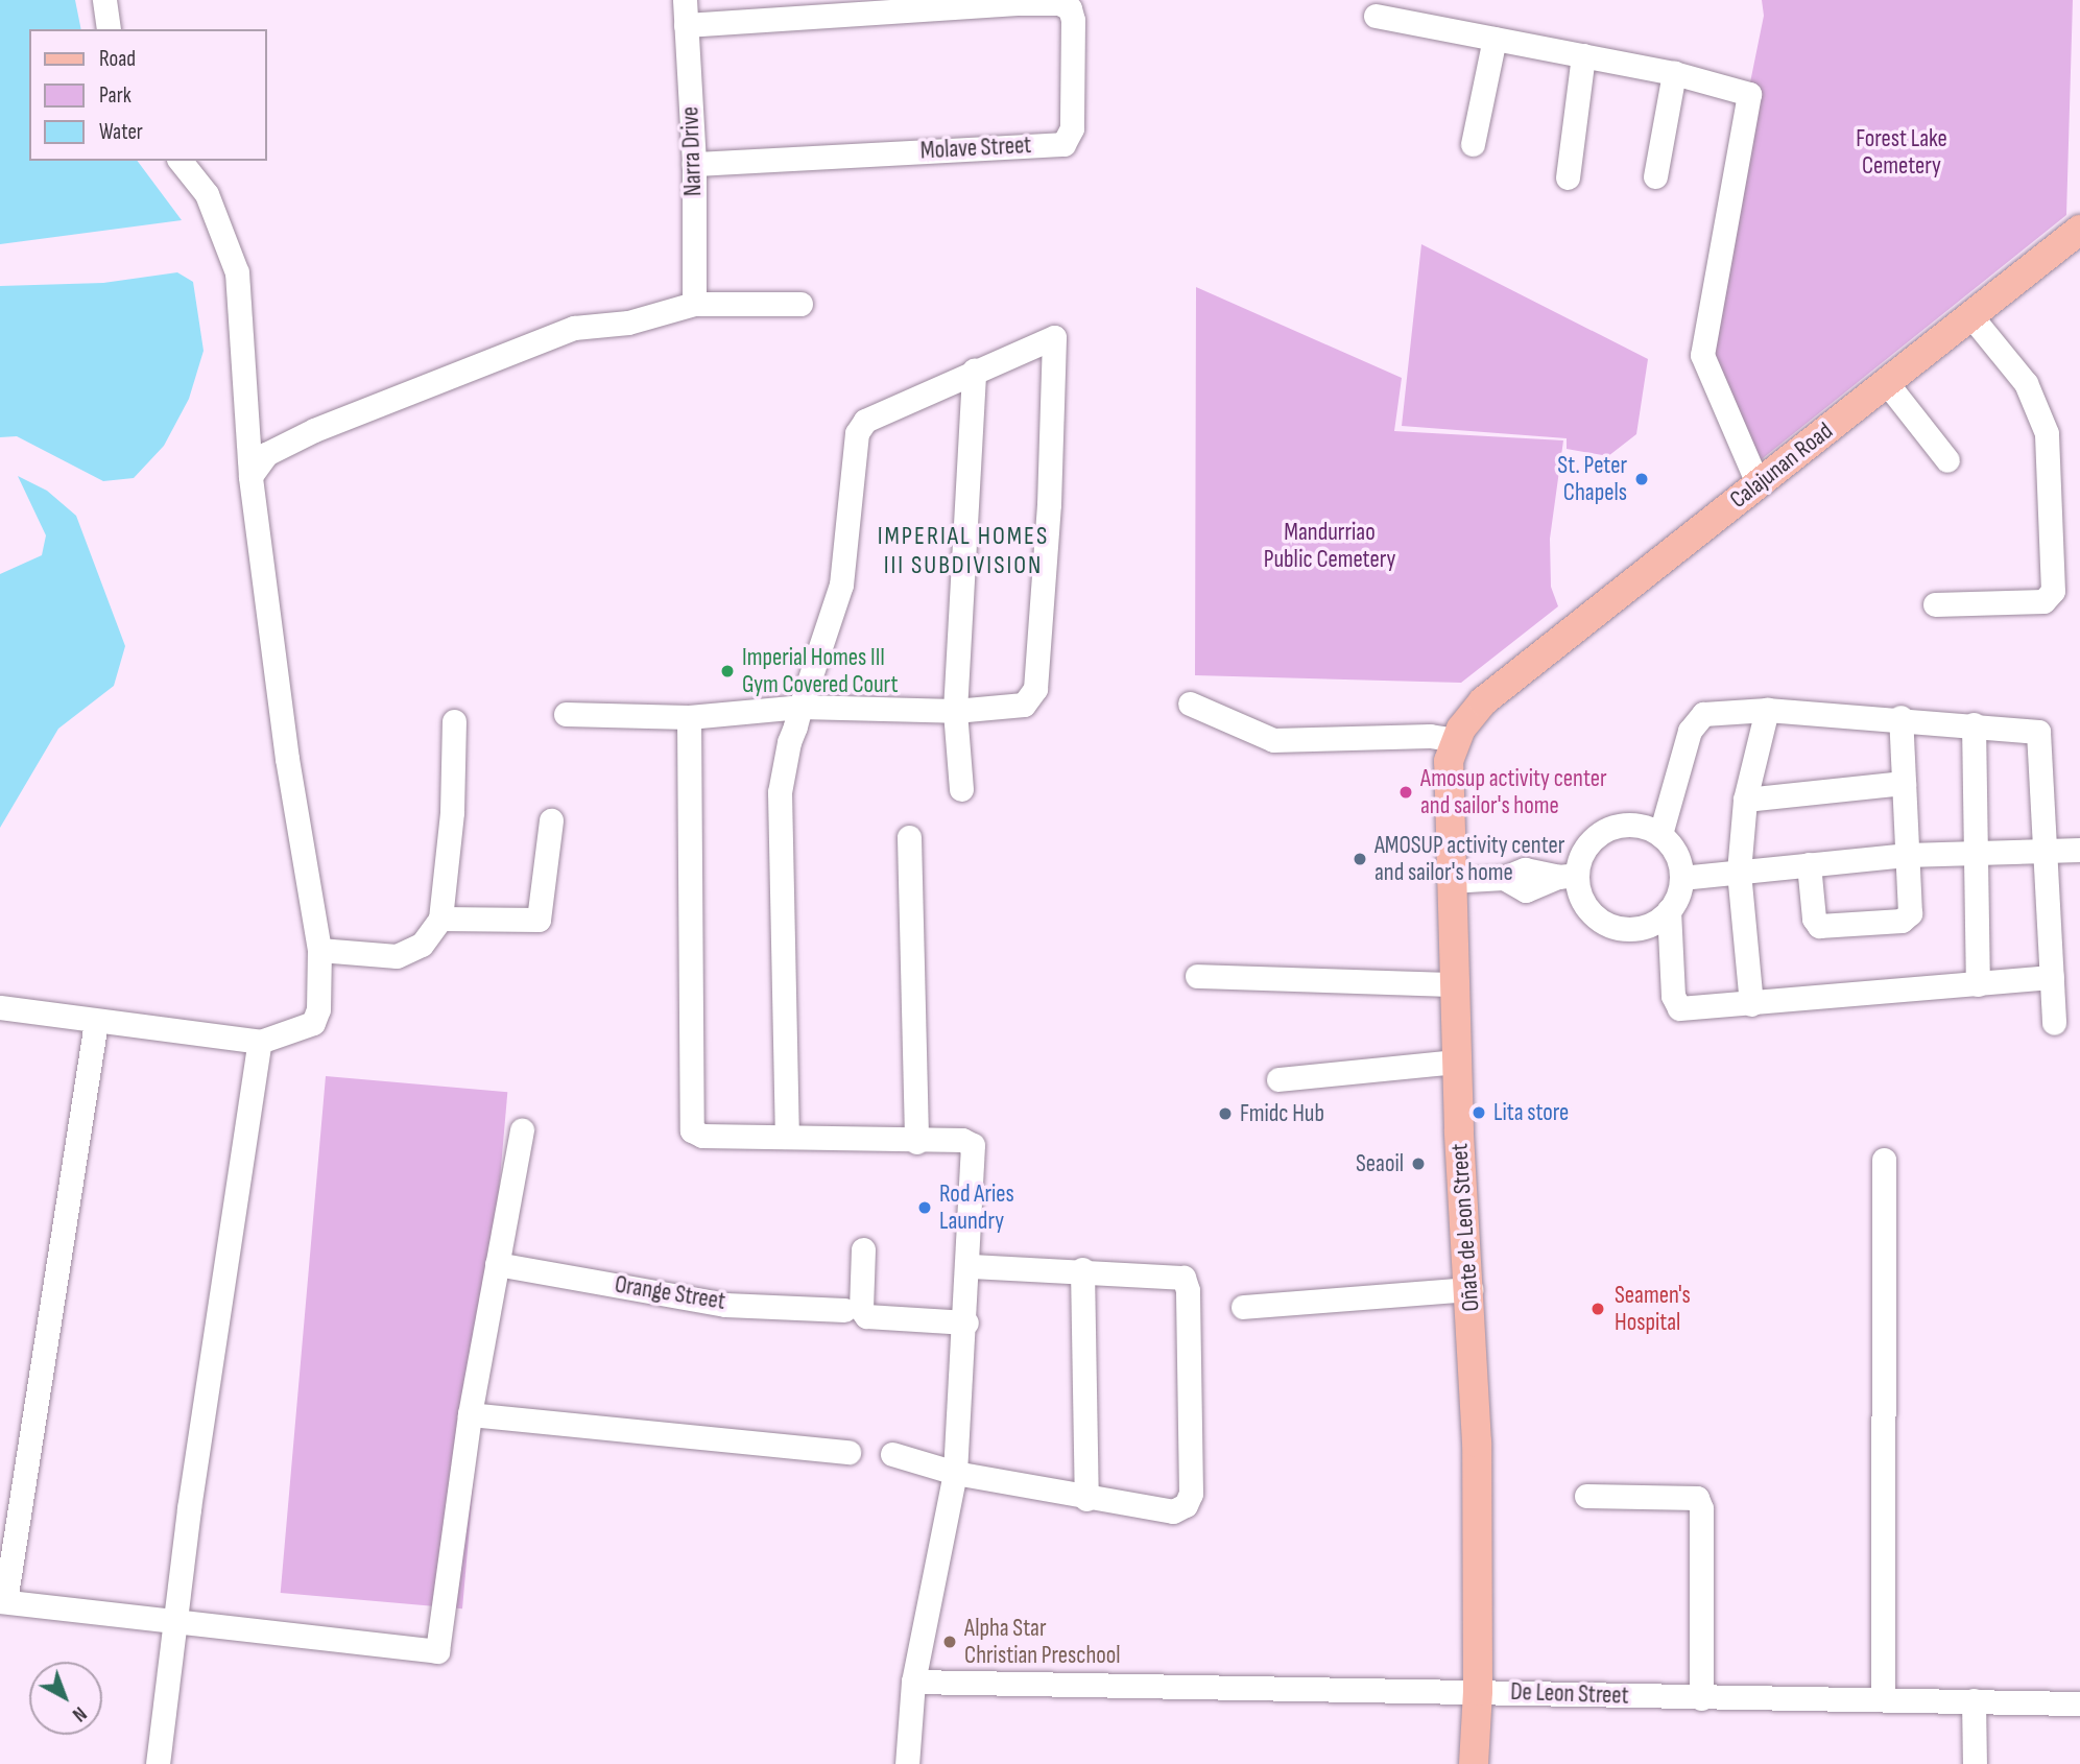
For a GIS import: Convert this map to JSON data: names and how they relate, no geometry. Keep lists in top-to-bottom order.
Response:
{
  "streets": {
    "main road": ["Calajunan Road", "Oñate de Leon Street"],
    "street": [
      "Molave Street",
      "Narra Drive",
      "Orange Street",
      "De Leon Street"
    ]
  },
  "crossings": [
    ["Molave Street", "Narra Drive"],
    ["Calajunan Road", "Oñate de Leon Street"],
    ["Oñate de Leon Street", "De Leon Street"]
  ],
  "districts": ["IMPERIAL HOMES III SUBDIVISION"],
  "parks": ["Forest Lake Cemetery", "Mandurriao Public Cemetery"],
  "places": [
    "St. Peter Chapels",
    "Imperial Homes III Gym Covered Court",
    "Amosup activity center and sailor's home",
    "AMOSUP activity center and sailor's home",
    "Lita store",
    "Fmidc Hub",
    "Seaoil",
    "Rod Aries Laundry",
    "Seamen's Hospital",
    "Alpha Star Christian Preschool"
  ],
  "legend": ["Road", "Park", "Water"],
  "north": "bottom right"
}
